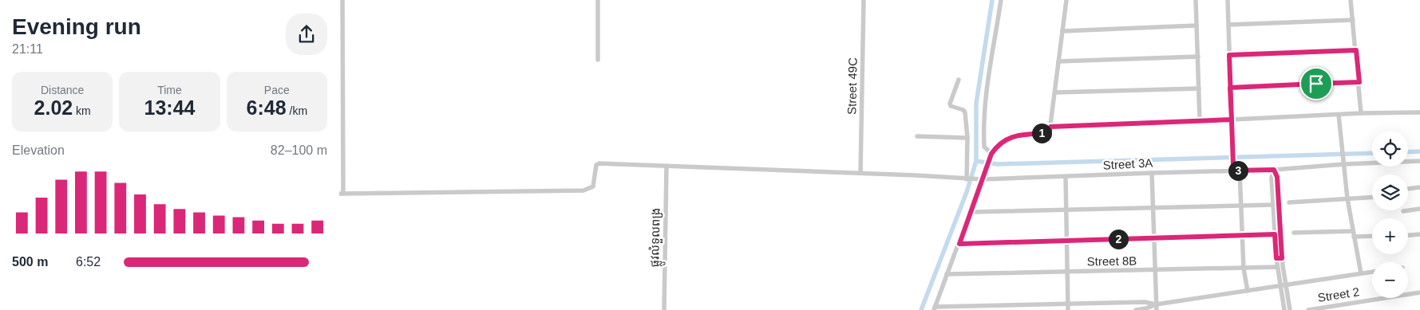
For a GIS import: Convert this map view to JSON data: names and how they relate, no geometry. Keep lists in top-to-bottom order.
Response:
{
  "streets": {
    "street": [
      "Street 49C",
      "Street 3A",
      "ផ្លូវលំទួលពង្រ",
      "Street 8B",
      "Street 2"
    ]
  },
  "crossings": [
    ["Street 49C", "Street 3A"],
    ["Street 3A", "ផ្លូវលំទួលពង្រ"]
  ],
  "page": {
    "heading": ["Evening run", "21:11"],
    "stats": [
      ["Distance", "2.02 km"],
      ["Time", "13:44"],
      ["Pace", "6:48 /km"]
    ],
    "pins": ["1", "3", "2"],
    "map_buttons": ["+", "−"],
    "chart": ["Elevation", "82–100 m"],
    "list": [
      {
        "name": "500 m",
        "note": "6:52"
      }
    ]
  }
}
